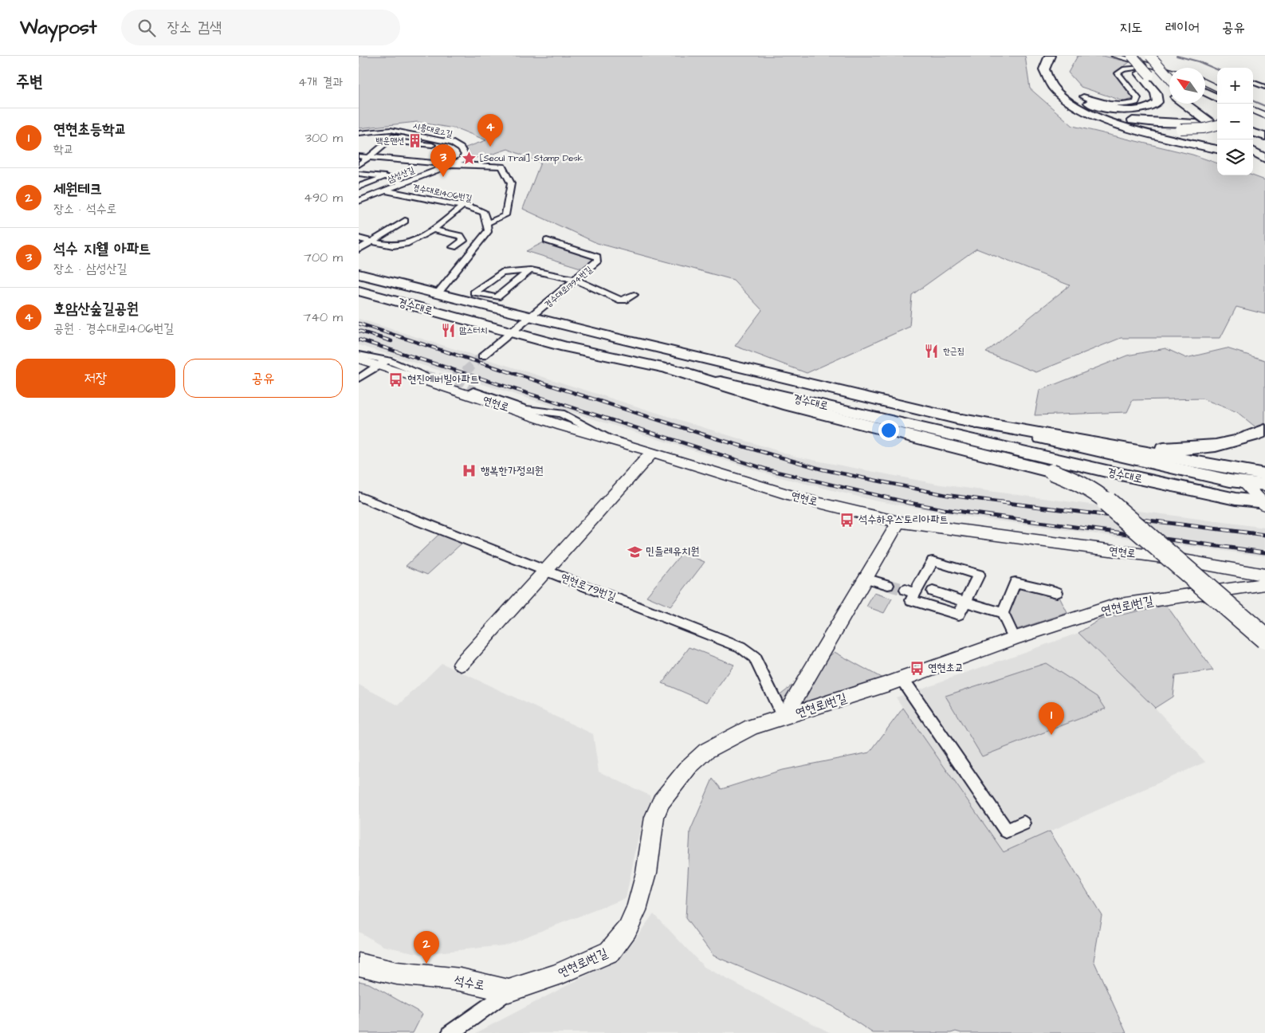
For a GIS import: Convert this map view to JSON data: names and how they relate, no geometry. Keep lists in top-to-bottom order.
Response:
{
  "streets": {
    "main road": ["경수대로"],
    "street": [
      "시흥대로2길",
      "삼성산길",
      "경수대로1406번길",
      "경수대로1394번길",
      "연현로",
      "연현로79번길",
      "연현로1번길",
      "석수로"
    ]
  },
  "crossings": [
    ["시흥대로2길", "삼성산길"],
    ["삼성산길", "경수대로1406번길"],
    ["경수대로1394번길", "경수대로"],
    ["연현로79번길", "연현로1번길"],
    ["연현로1번길", "석수로"]
  ],
  "places": {
    "building": ["백운맨션"],
    "place": ["[Seoul Trail] Stamp Desk"],
    "restaurant": ["맘스터치", "한근집"],
    "bus stop": ["현진에버빌아파트", "석수하우스토리아파트", "연현초교"],
    "hospital": ["행복한가정의원"],
    "school or university": ["민들레유치원"]
  },
  "north": "top left",
  "page": {
    "header": "Waypost",
    "search": "장소 검색",
    "nav": ["지도", "레이어", "공유"],
    "heading": ["주변", "4개 결과"],
    "map_buttons": ["+", "−"],
    "list": [
      {
        "mark": "1",
        "name": "연현초등학교",
        "note": "학교",
        "value": "300 m"
      },
      {
        "mark": "2",
        "name": "세원테크",
        "note": "장소 · 석수로",
        "value": "490 m"
      },
      {
        "mark": "3",
        "name": "석수 지웰 아파트",
        "note": "장소 · 삼성산길",
        "value": "700 m"
      },
      {
        "mark": "4",
        "name": "호암산숲길공원",
        "note": "공원 · 경수대로1406번길",
        "value": "740 m"
      }
    ],
    "pins": [
      "4",
      "3",
      "1",
      "2"
    ],
    "buttons": ["저장", "공유"]
  }
}
